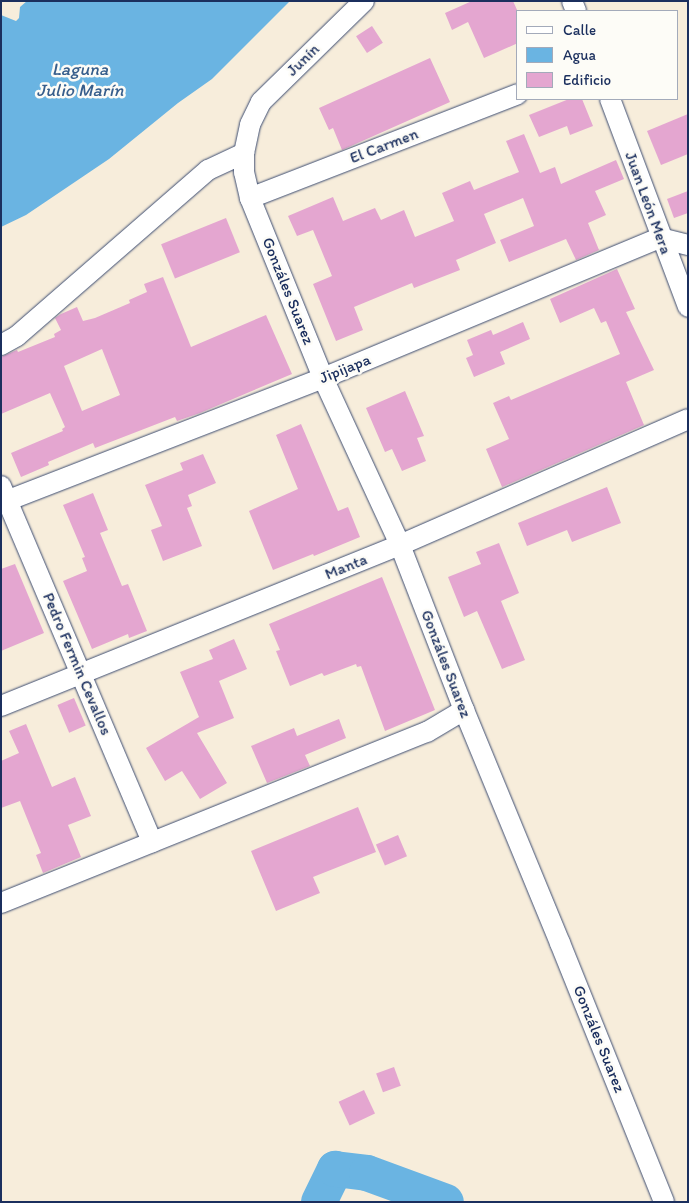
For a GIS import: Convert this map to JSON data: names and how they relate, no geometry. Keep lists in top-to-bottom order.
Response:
{
  "streets": {
    "street": [
      "Junín",
      "El Carmen",
      "Juan León Mera",
      "Gonzáles Suarez",
      "Jipijapa",
      "Manta",
      "Pedro Fermin Cevallos"
    ]
  },
  "crossings": [
    ["Junín", "Gonzáles Suarez"],
    ["El Carmen", "Gonzáles Suarez"],
    ["Juan León Mera", "Jipijapa"],
    ["Gonzáles Suarez", "Jipijapa"],
    ["Gonzáles Suarez", "Manta"],
    ["Jipijapa", "Pedro Fermin Cevallos"],
    ["Manta", "Pedro Fermin Cevallos"]
  ],
  "water": ["Laguna Julio Marín"],
  "legend": ["Calle", "Agua", "Edificio"]
}
